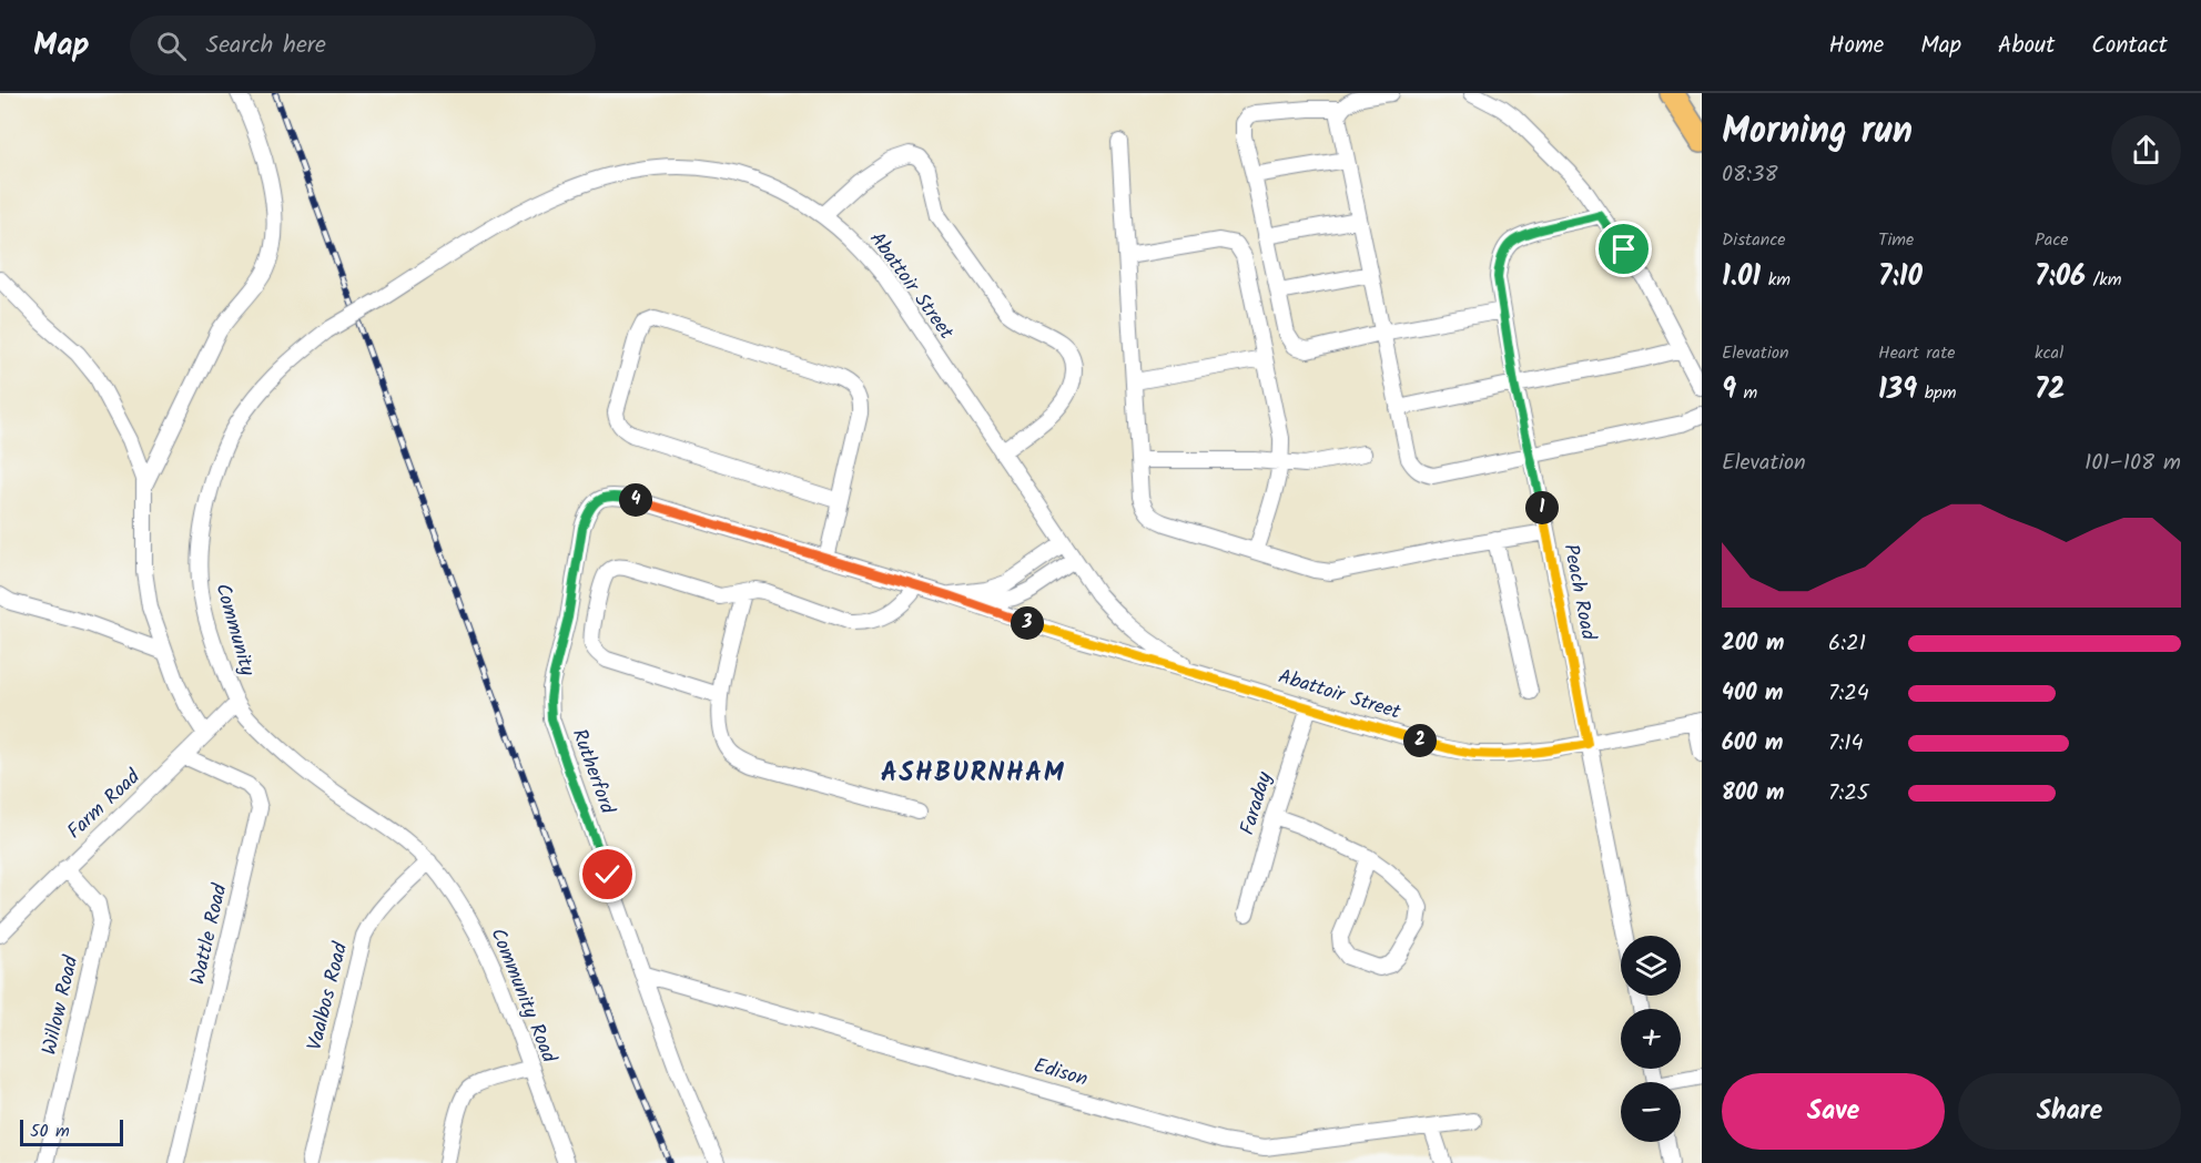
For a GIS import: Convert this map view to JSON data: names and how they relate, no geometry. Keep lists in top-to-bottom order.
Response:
{
  "streets": {
    "street": [
      "Abattoir Street",
      "Peach Road",
      "Community",
      "Rutherford",
      "Faraday",
      "Farm Road",
      "Wattle Road",
      "Community Road",
      "Vaalbos Road",
      "Willow Road",
      "Edison"
    ]
  },
  "crossings": [
    ["Abattoir Street", "Peach Road"],
    ["Abattoir Street", "Community"],
    ["Abattoir Street", "Rutherford"],
    ["Abattoir Street", "Faraday"],
    ["Community", "Farm Road"],
    ["Community", "Community Road"],
    ["Rutherford", "Edison"],
    ["Farm Road", "Wattle Road"],
    ["Farm Road", "Community Road"],
    ["Farm Road", "Willow Road"],
    ["Community Road", "Vaalbos Road"]
  ],
  "districts": ["ASHBURNHAM"],
  "scale_bar": "50 m",
  "page": {
    "header": "Map",
    "search": "Search here",
    "nav": [
      "Home",
      "Map",
      "About",
      "Contact"
    ],
    "heading": ["Morning run", "08:38"],
    "stats": [
      ["Distance", "1.01 km"],
      ["Time", "7:10"],
      ["Pace", "7:06 /km"],
      ["Elevation", "9 m"],
      ["Heart rate", "139 bpm"],
      ["kcal", "72"]
    ],
    "chart": ["Elevation", "101–108 m"],
    "pins": [
      "4",
      "1",
      "3",
      "2"
    ],
    "list": [
      {
        "name": "200 m",
        "note": "6:21"
      },
      {
        "name": "400 m",
        "note": "7:24"
      },
      {
        "name": "600 m",
        "note": "7:14"
      },
      {
        "name": "800 m",
        "note": "7:25"
      }
    ],
    "map_buttons": ["+", "−"],
    "buttons": ["Save", "Share"],
    "scale": "50 m"
  }
}
